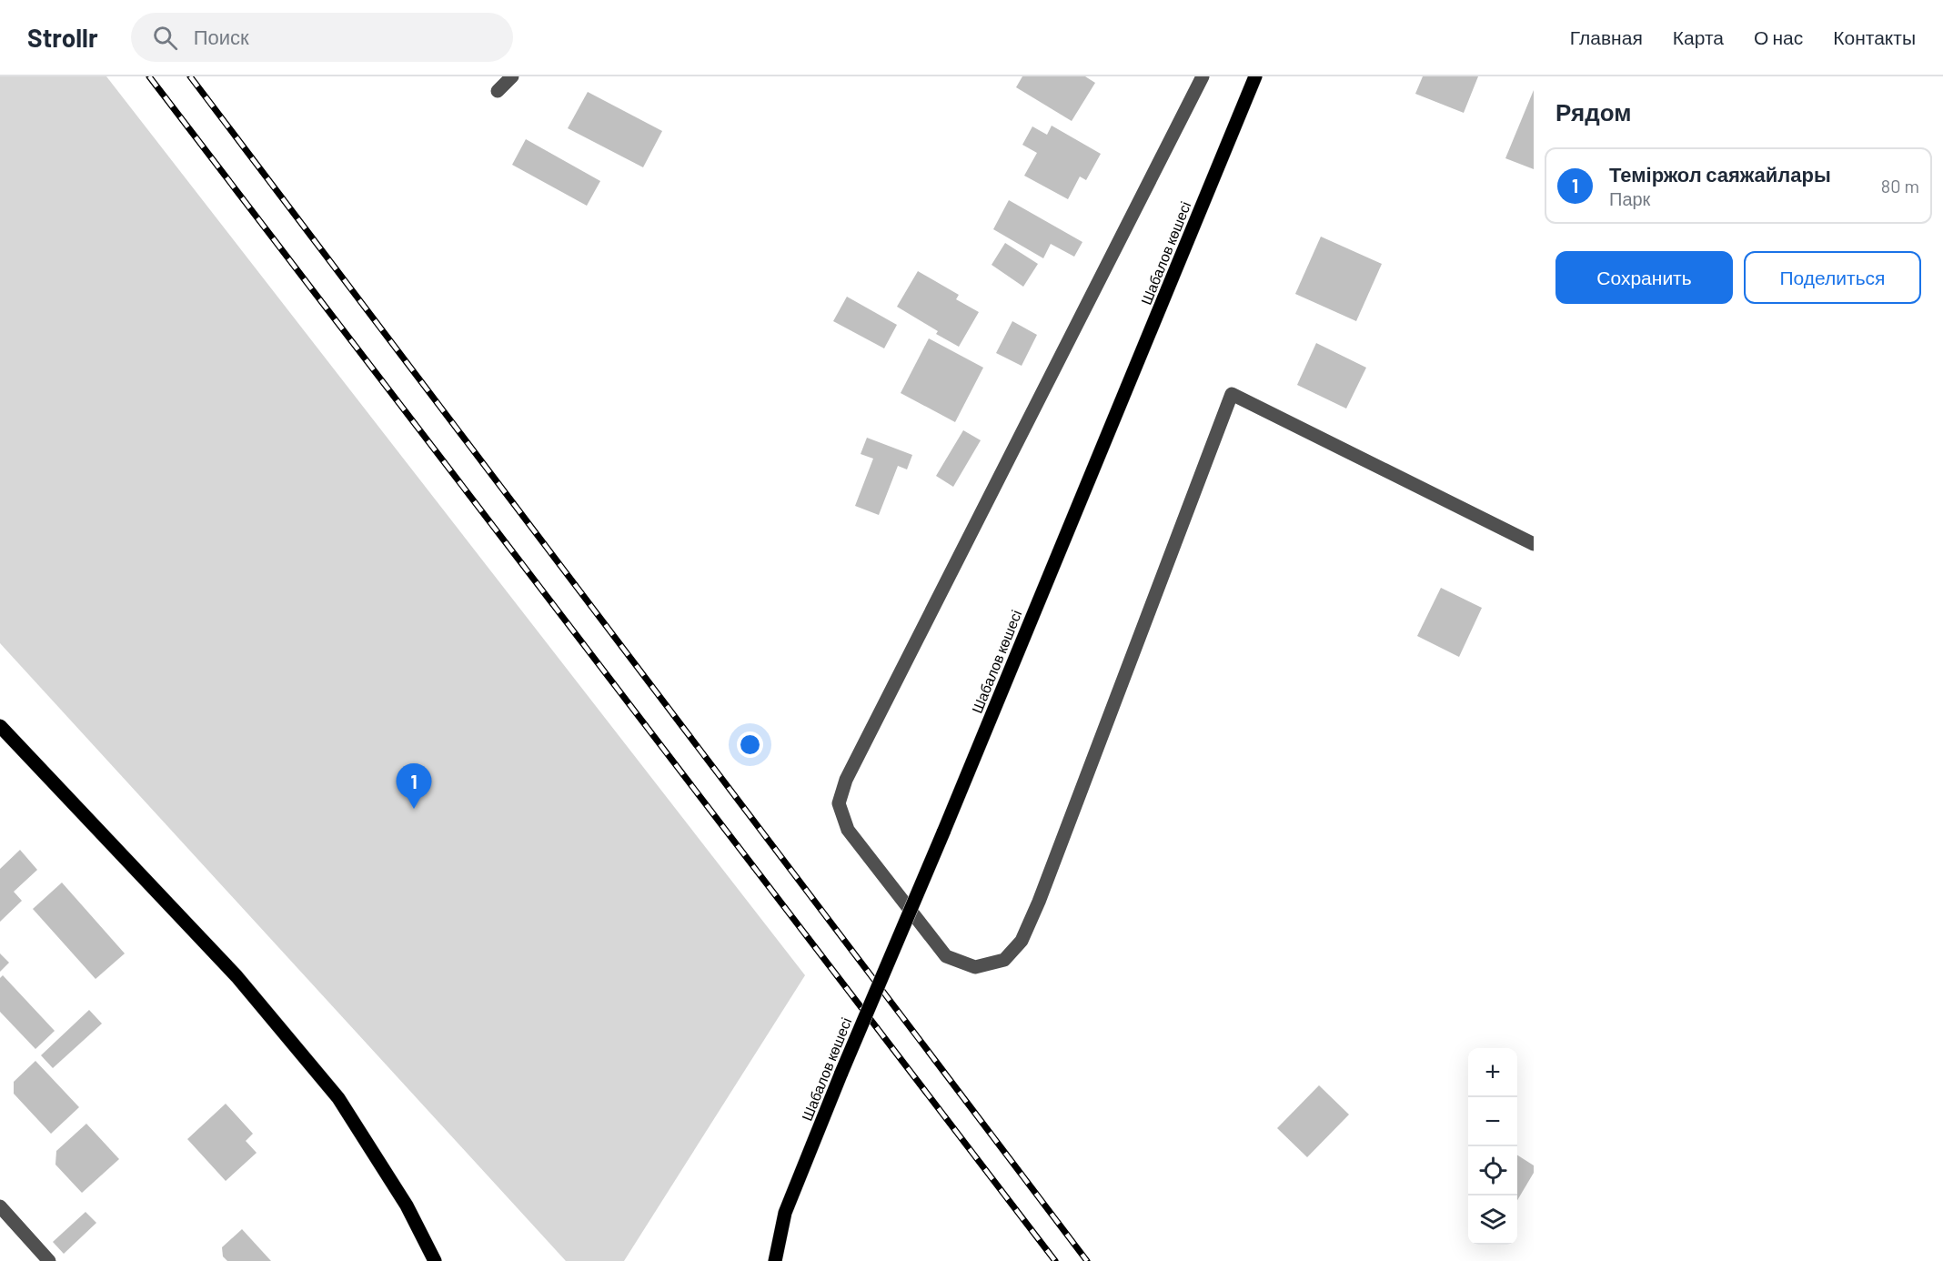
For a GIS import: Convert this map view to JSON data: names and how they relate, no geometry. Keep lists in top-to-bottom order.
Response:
{
  "streets": {
    "main road": ["Шабалов көшесі"]
  },
  "page": {
    "header": "Strollr",
    "search": "Поиск",
    "nav": [
      "Главная",
      "Карта",
      "О нас",
      "Контакты"
    ],
    "heading": "Рядом",
    "list": [
      {
        "mark": "1",
        "name": "Теміржол саяжайлары",
        "note": "Парк",
        "value": "80 m"
      }
    ],
    "buttons": ["Сохранить", "Поделиться"],
    "pins": "1",
    "map_buttons": ["+", "−"]
  }
}
